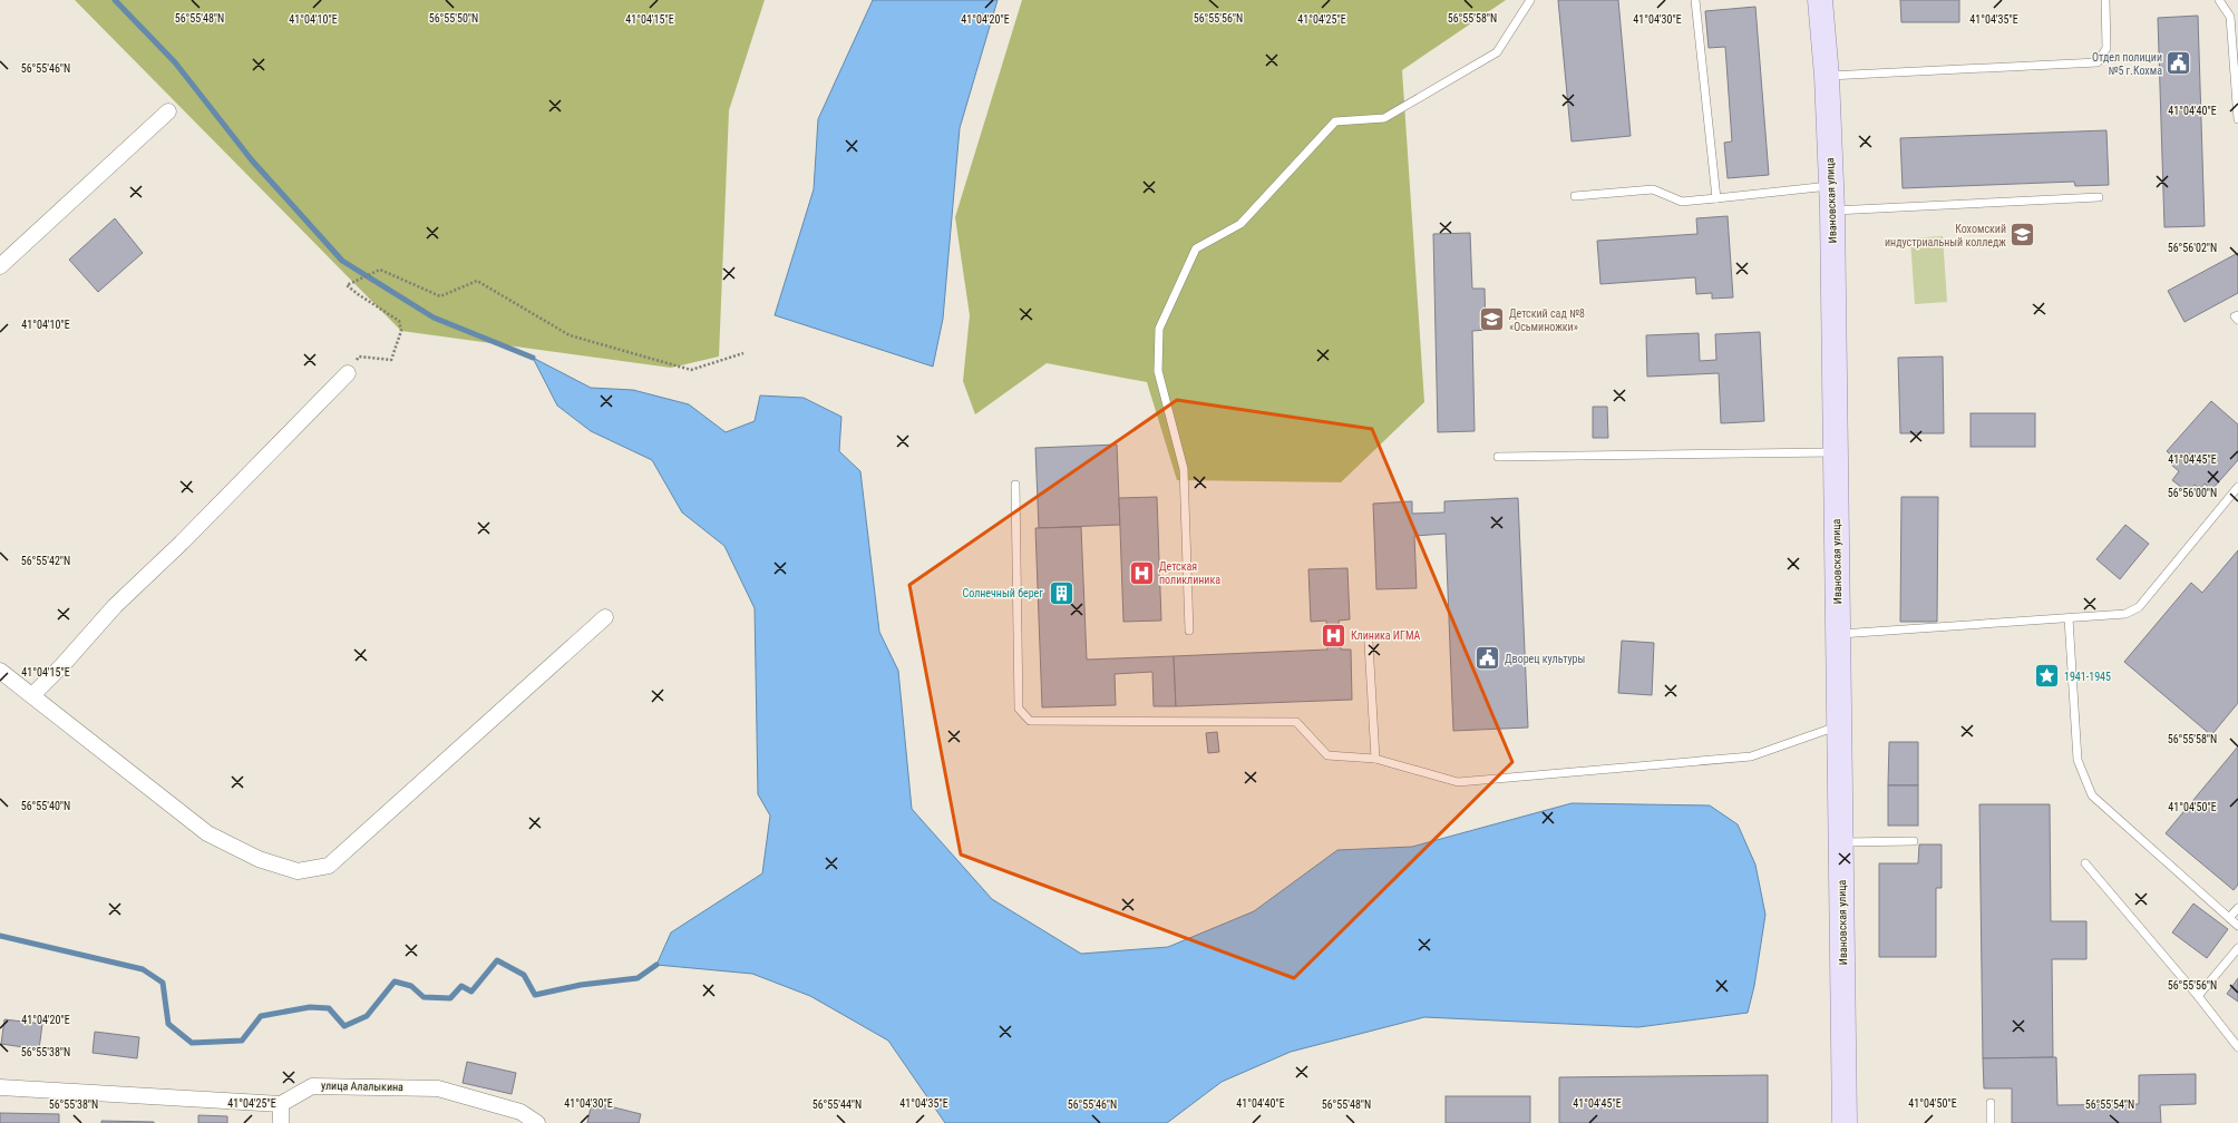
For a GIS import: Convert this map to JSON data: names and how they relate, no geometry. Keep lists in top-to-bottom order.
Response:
{
  "streets": {
    "main road": ["Ивановская улица"],
    "street": ["улица Алалыкина"]
  },
  "places": {
    "public building": ["Отдел полиции №5 г.Кохма", "Дворец культуры"],
    "school or university": ["Кохомский индустриальный колледж", "Детский сад №8 «Осьминожки»"],
    "hospital": ["Детская поликлиника", "Клиника ИГМА"],
    "building": ["Солнечный берег"],
    "place": ["1941-1945"]
  },
  "coordinates": [
    "56°55'48\"N",
    "56°55'50\"N",
    "56°55'56\"N",
    "56°55'58\"N",
    "41°04'10\"E",
    "41°04'15\"E",
    "41°04'20\"E",
    "41°04'25\"E",
    "41°04'30\"E",
    "41°04'35\"E",
    "56°55'46\"N",
    "41°04'40\"E",
    "56°56'02\"N",
    "41°04'45\"E",
    "56°56'00\"N",
    "56°55'42\"N",
    "56°55'40\"N",
    "41°04'50\"E",
    "56°55'38\"N",
    "56°55'44\"N",
    "56°55'54\"N"
  ]
}
